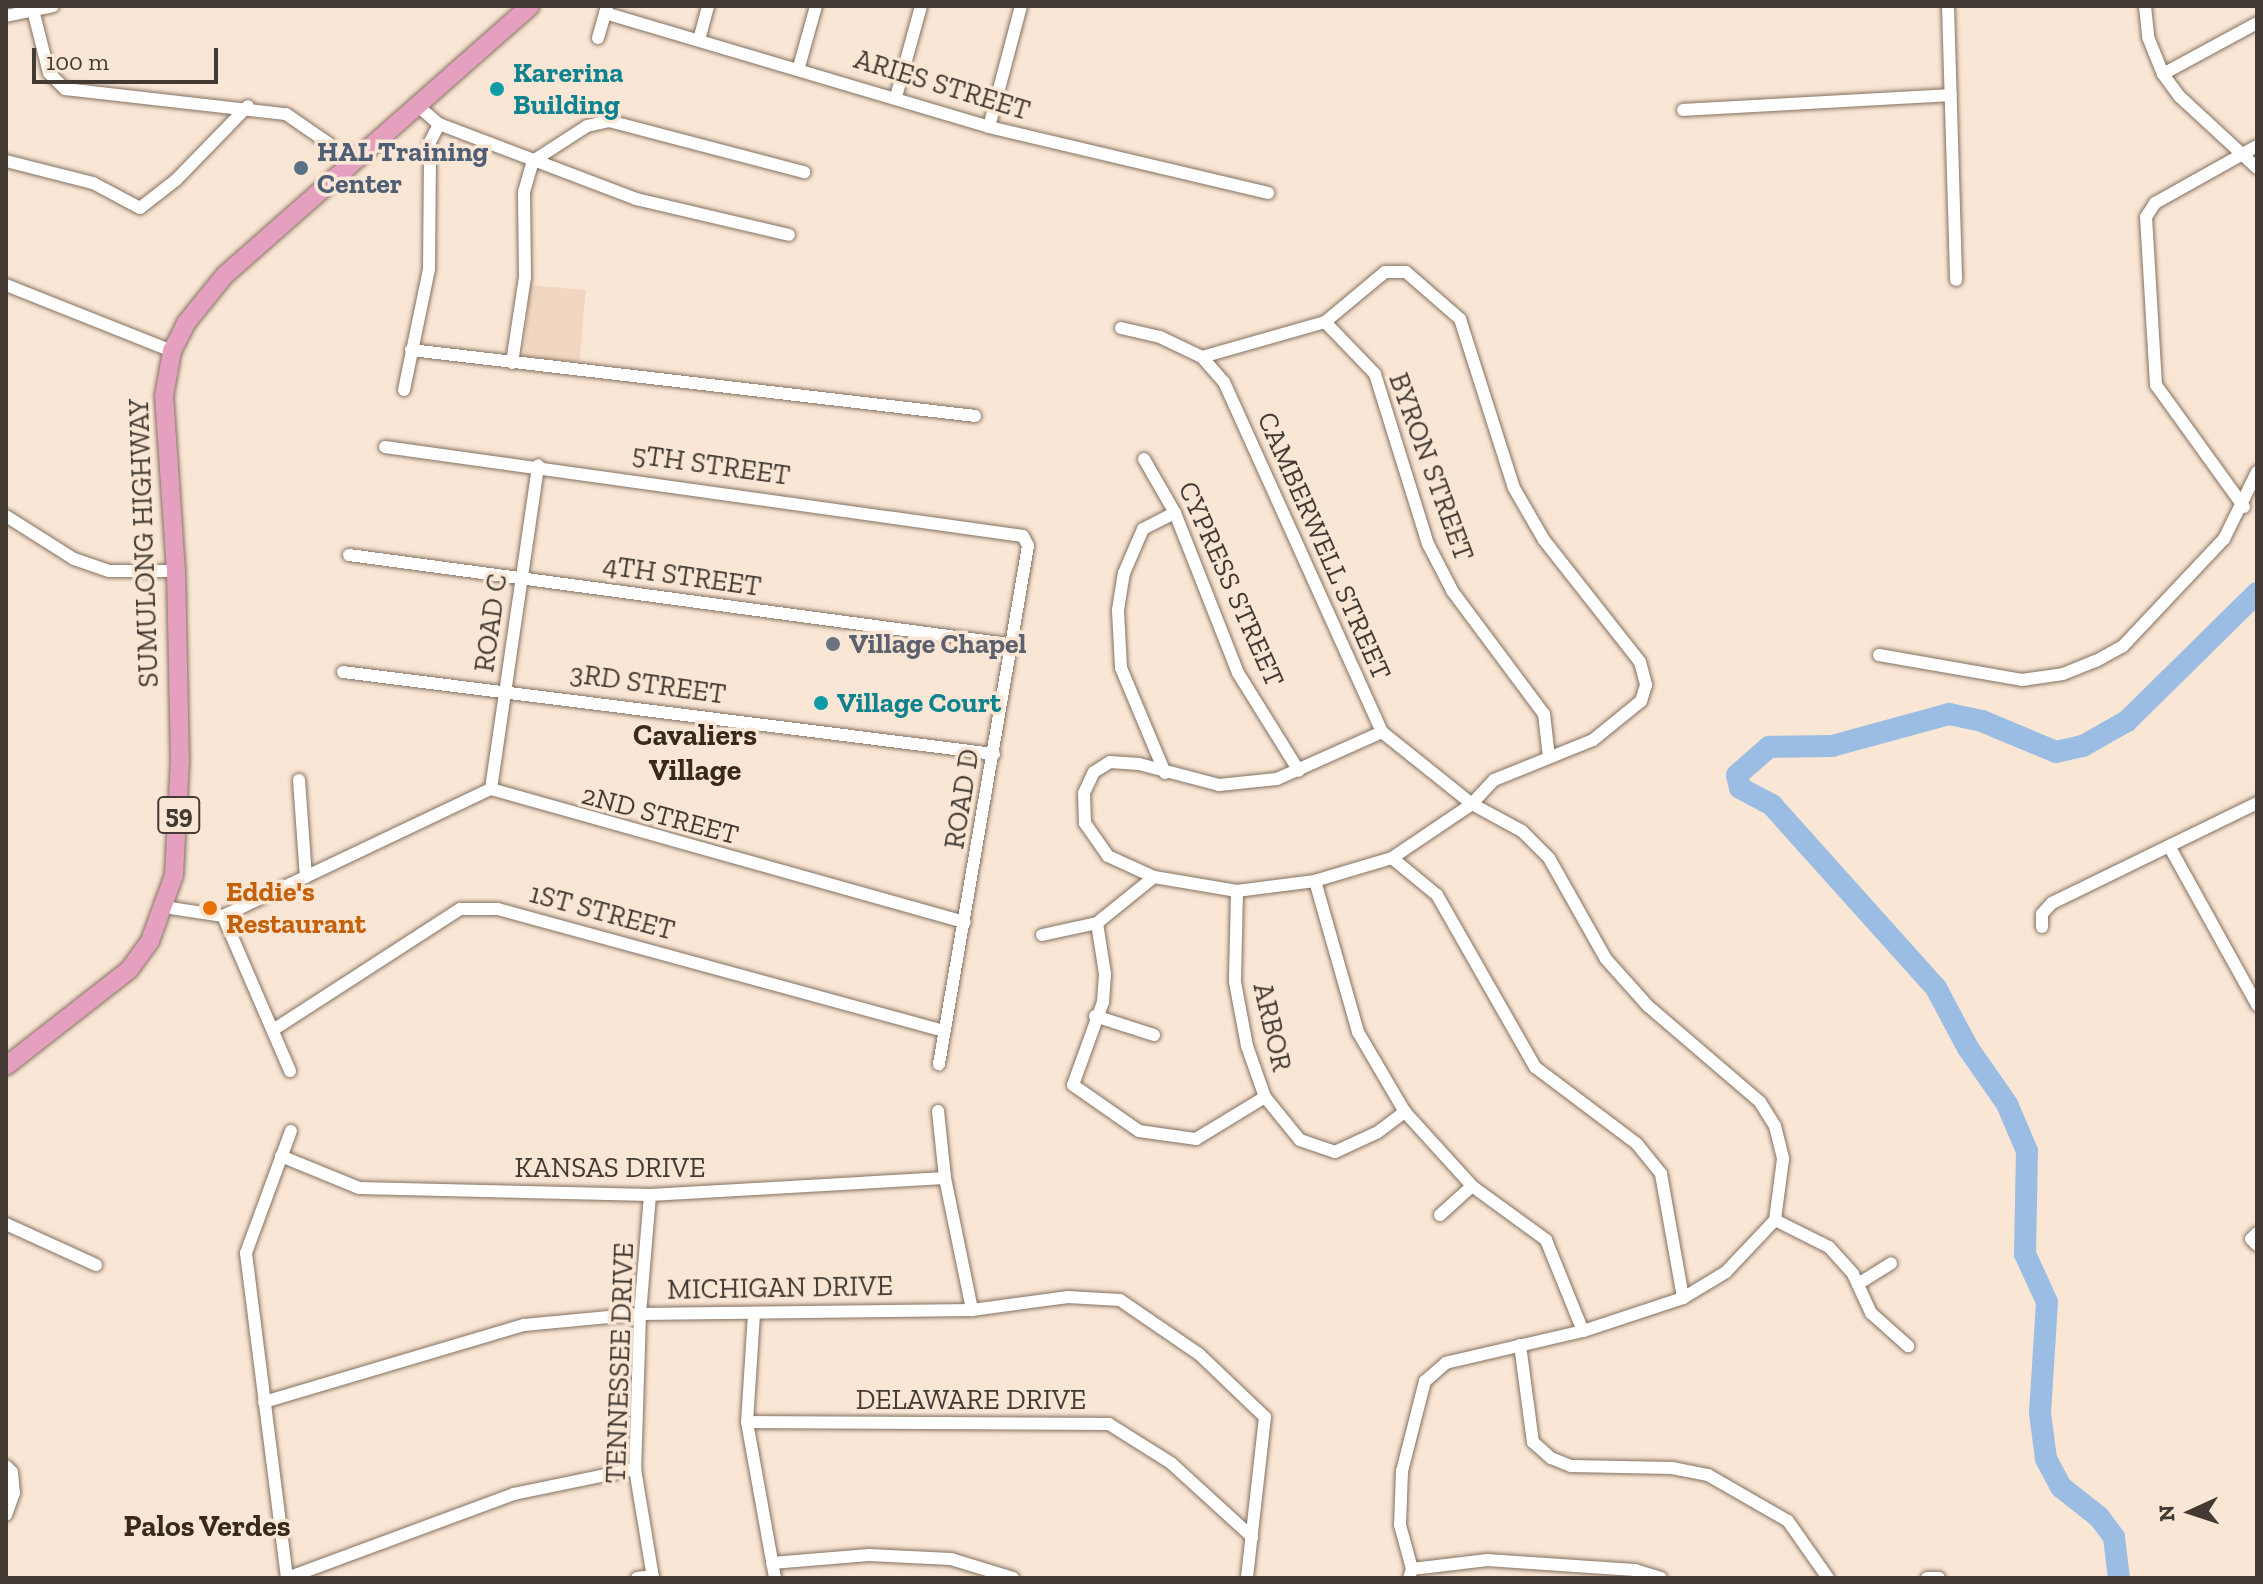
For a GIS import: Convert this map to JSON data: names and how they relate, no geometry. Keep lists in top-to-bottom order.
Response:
{
  "streets": {
    "main road": ["SUMULONG HIGHWAY", "59"],
    "street": [
      "ARIES STREET",
      "5TH STREET",
      "BYRON STREET",
      "CAMBERWELL STREET",
      "4TH STREET",
      "CYPRESS STREET",
      "ROAD C",
      "3RD STREET",
      "ROAD D",
      "2ND STREET",
      "1ST STREET",
      "ARBOR",
      "KANSAS DRIVE",
      "MICHIGAN DRIVE",
      "TENNESSEE DRIVE",
      "DELAWARE DRIVE"
    ]
  },
  "crossings": [
    ["5TH STREET", "ROAD C"],
    ["5TH STREET", "ROAD D"],
    ["4TH STREET", "ROAD C"],
    ["4TH STREET", "ROAD D"],
    ["ROAD C", "3RD STREET"],
    ["ROAD C", "2ND STREET"],
    ["3RD STREET", "ROAD D"],
    ["ROAD D", "2ND STREET"],
    ["ROAD D", "1ST STREET"],
    ["KANSAS DRIVE", "TENNESSEE DRIVE"],
    ["MICHIGAN DRIVE", "TENNESSEE DRIVE"],
    ["MICHIGAN DRIVE", "DELAWARE DRIVE"]
  ],
  "districts": ["Cavaliers Village", "Palos Verdes"],
  "places": [
    "Karerina Building",
    "HAL Training Center",
    "Village Chapel",
    "Village Court",
    "Eddie's Restaurant"
  ],
  "scale_bar": "100 m",
  "north": "left"
}
